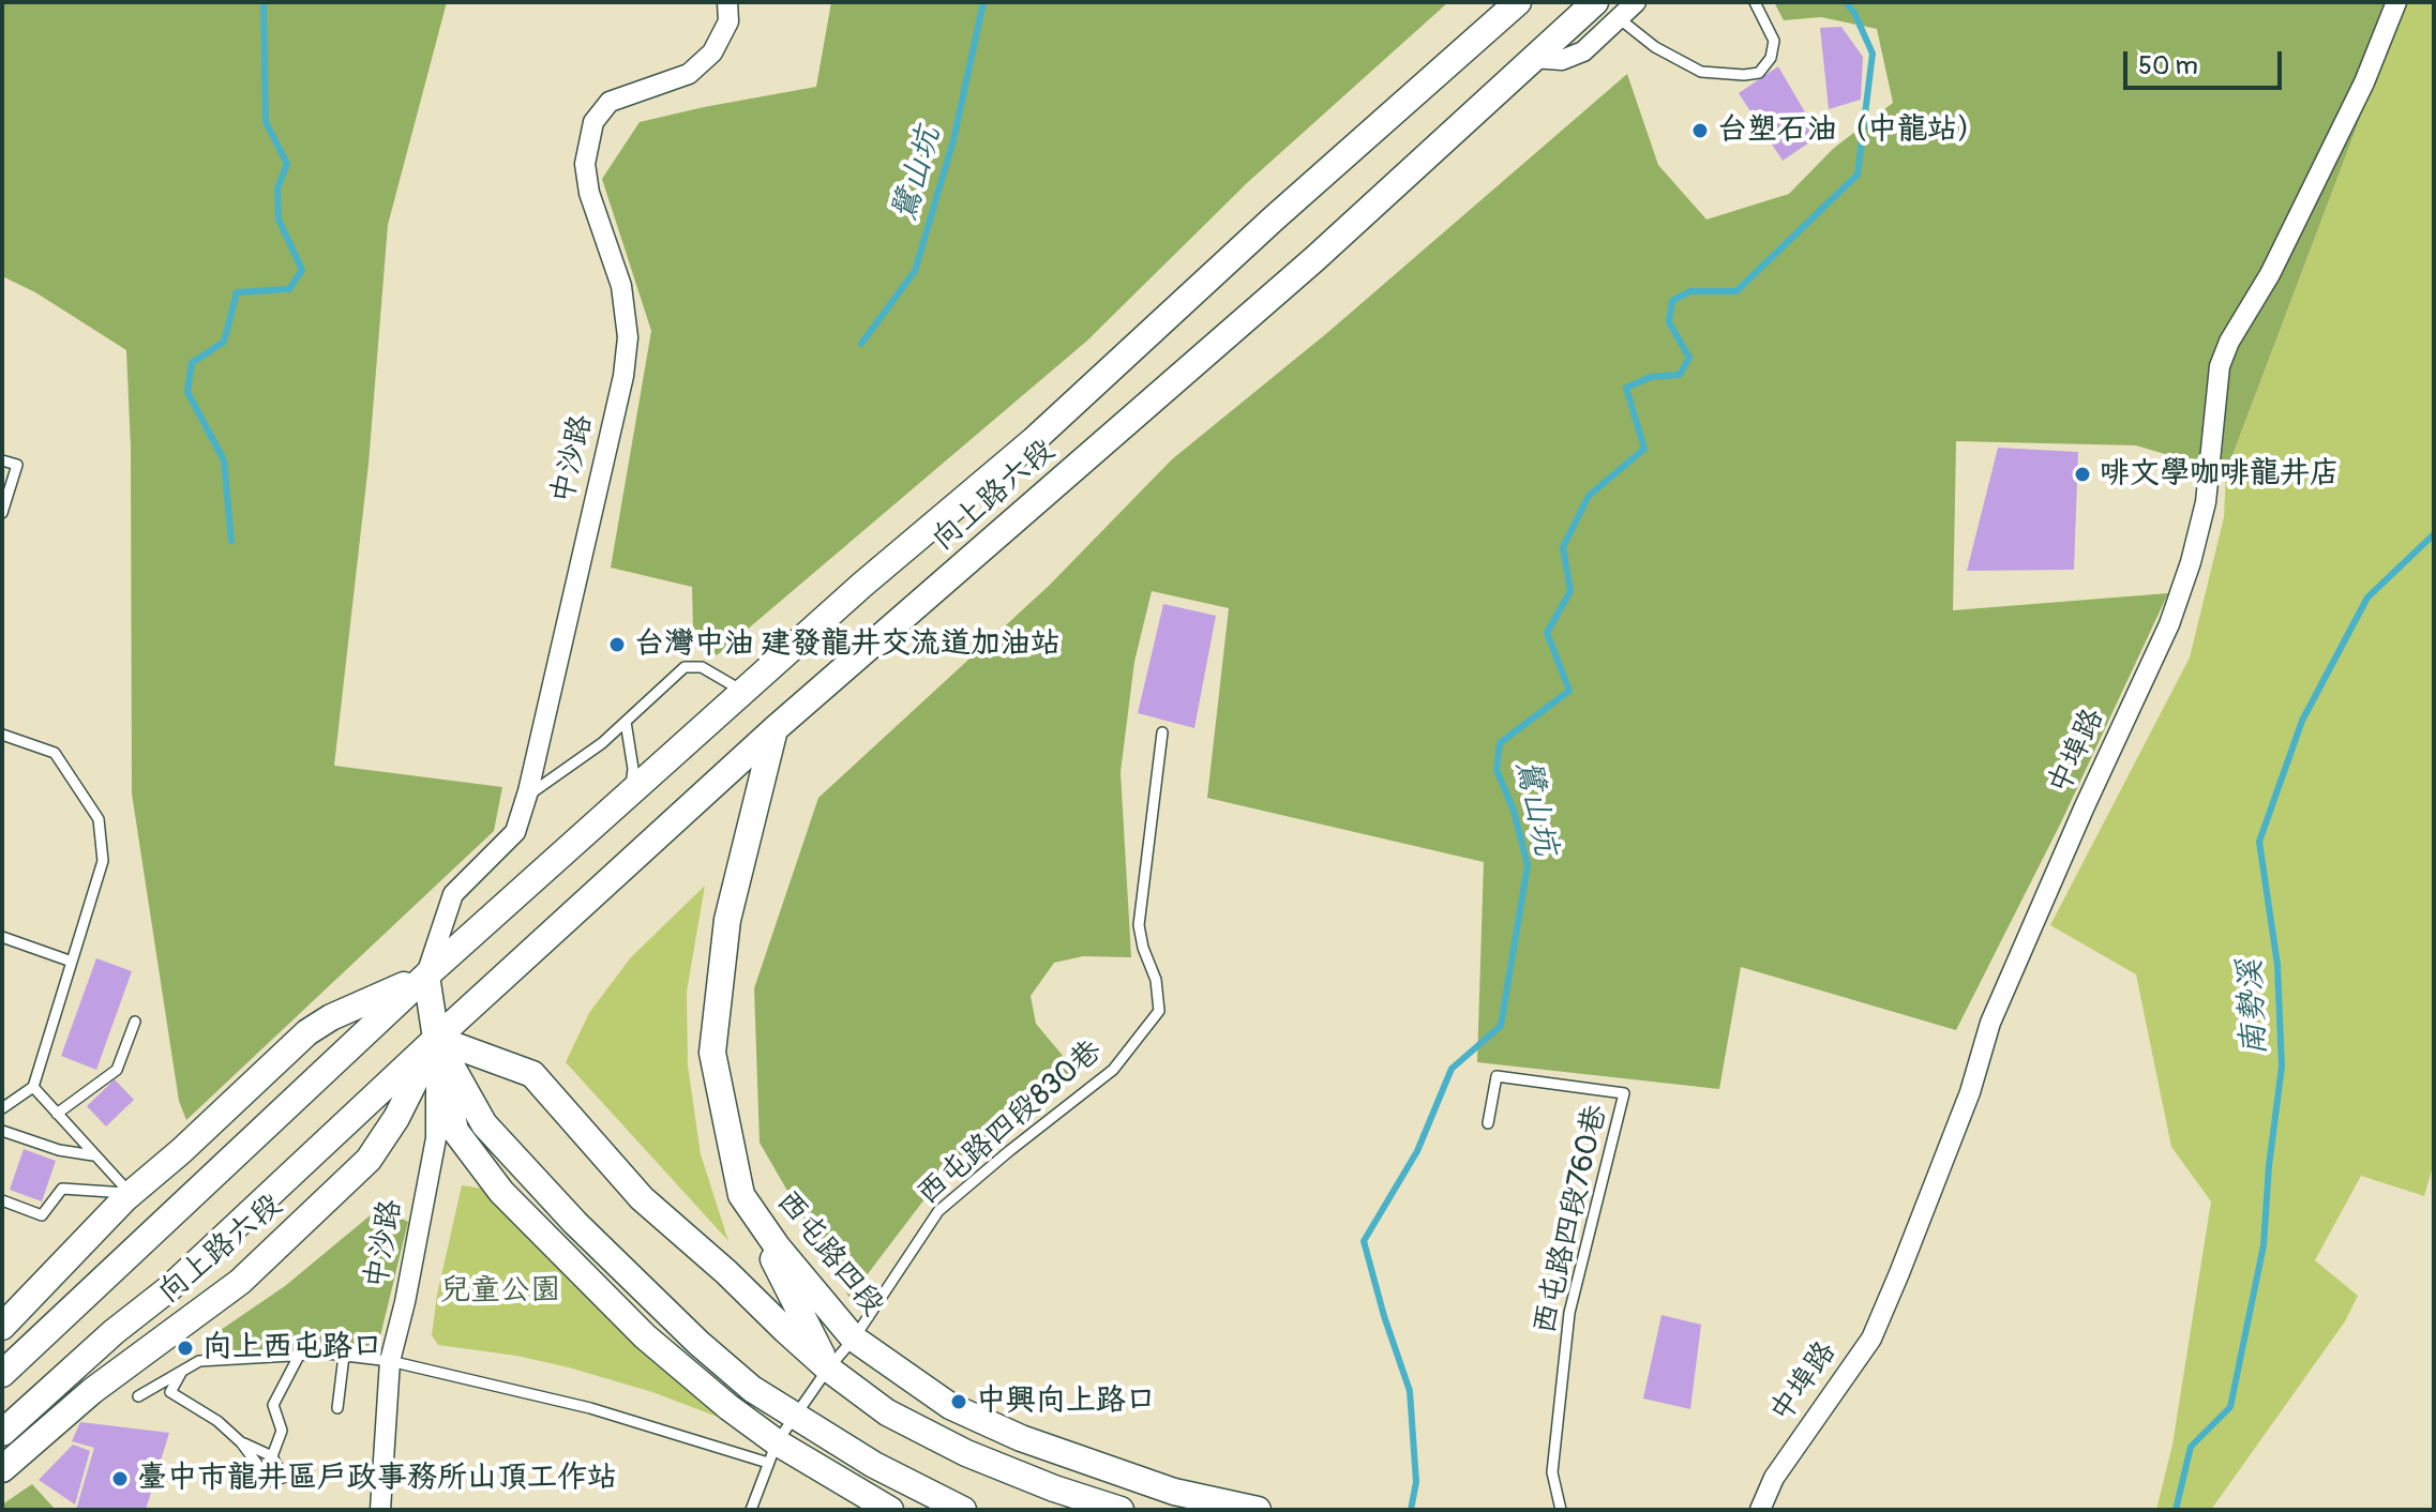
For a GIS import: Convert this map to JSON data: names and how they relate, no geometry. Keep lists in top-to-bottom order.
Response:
{
  "streets": {
    "main road": ["向上路六段", "西屯路四段"],
    "street": ["中沙路", "中埠路"],
    "lane": ["西屯路四段830巷", "西屯路四段760巷"]
  },
  "crossings": [
    ["中沙路", "向上路六段"],
    ["向上路六段", "西屯路四段"],
    ["西屯路四段830巷", "西屯路四段"]
  ],
  "water": ["鷺山坑", "南勢溪"],
  "parks": ["兒童公園"],
  "places": [
    "台塑石油（中龍站）",
    "啡文學咖啡龍井店",
    "台灣中油 建發龍井交流道加油站",
    "向上西屯路口",
    "中興向上路口",
    "臺中市龍井區戶政事務所山頂工作站"
  ],
  "scale_bar": "50 m"
}
